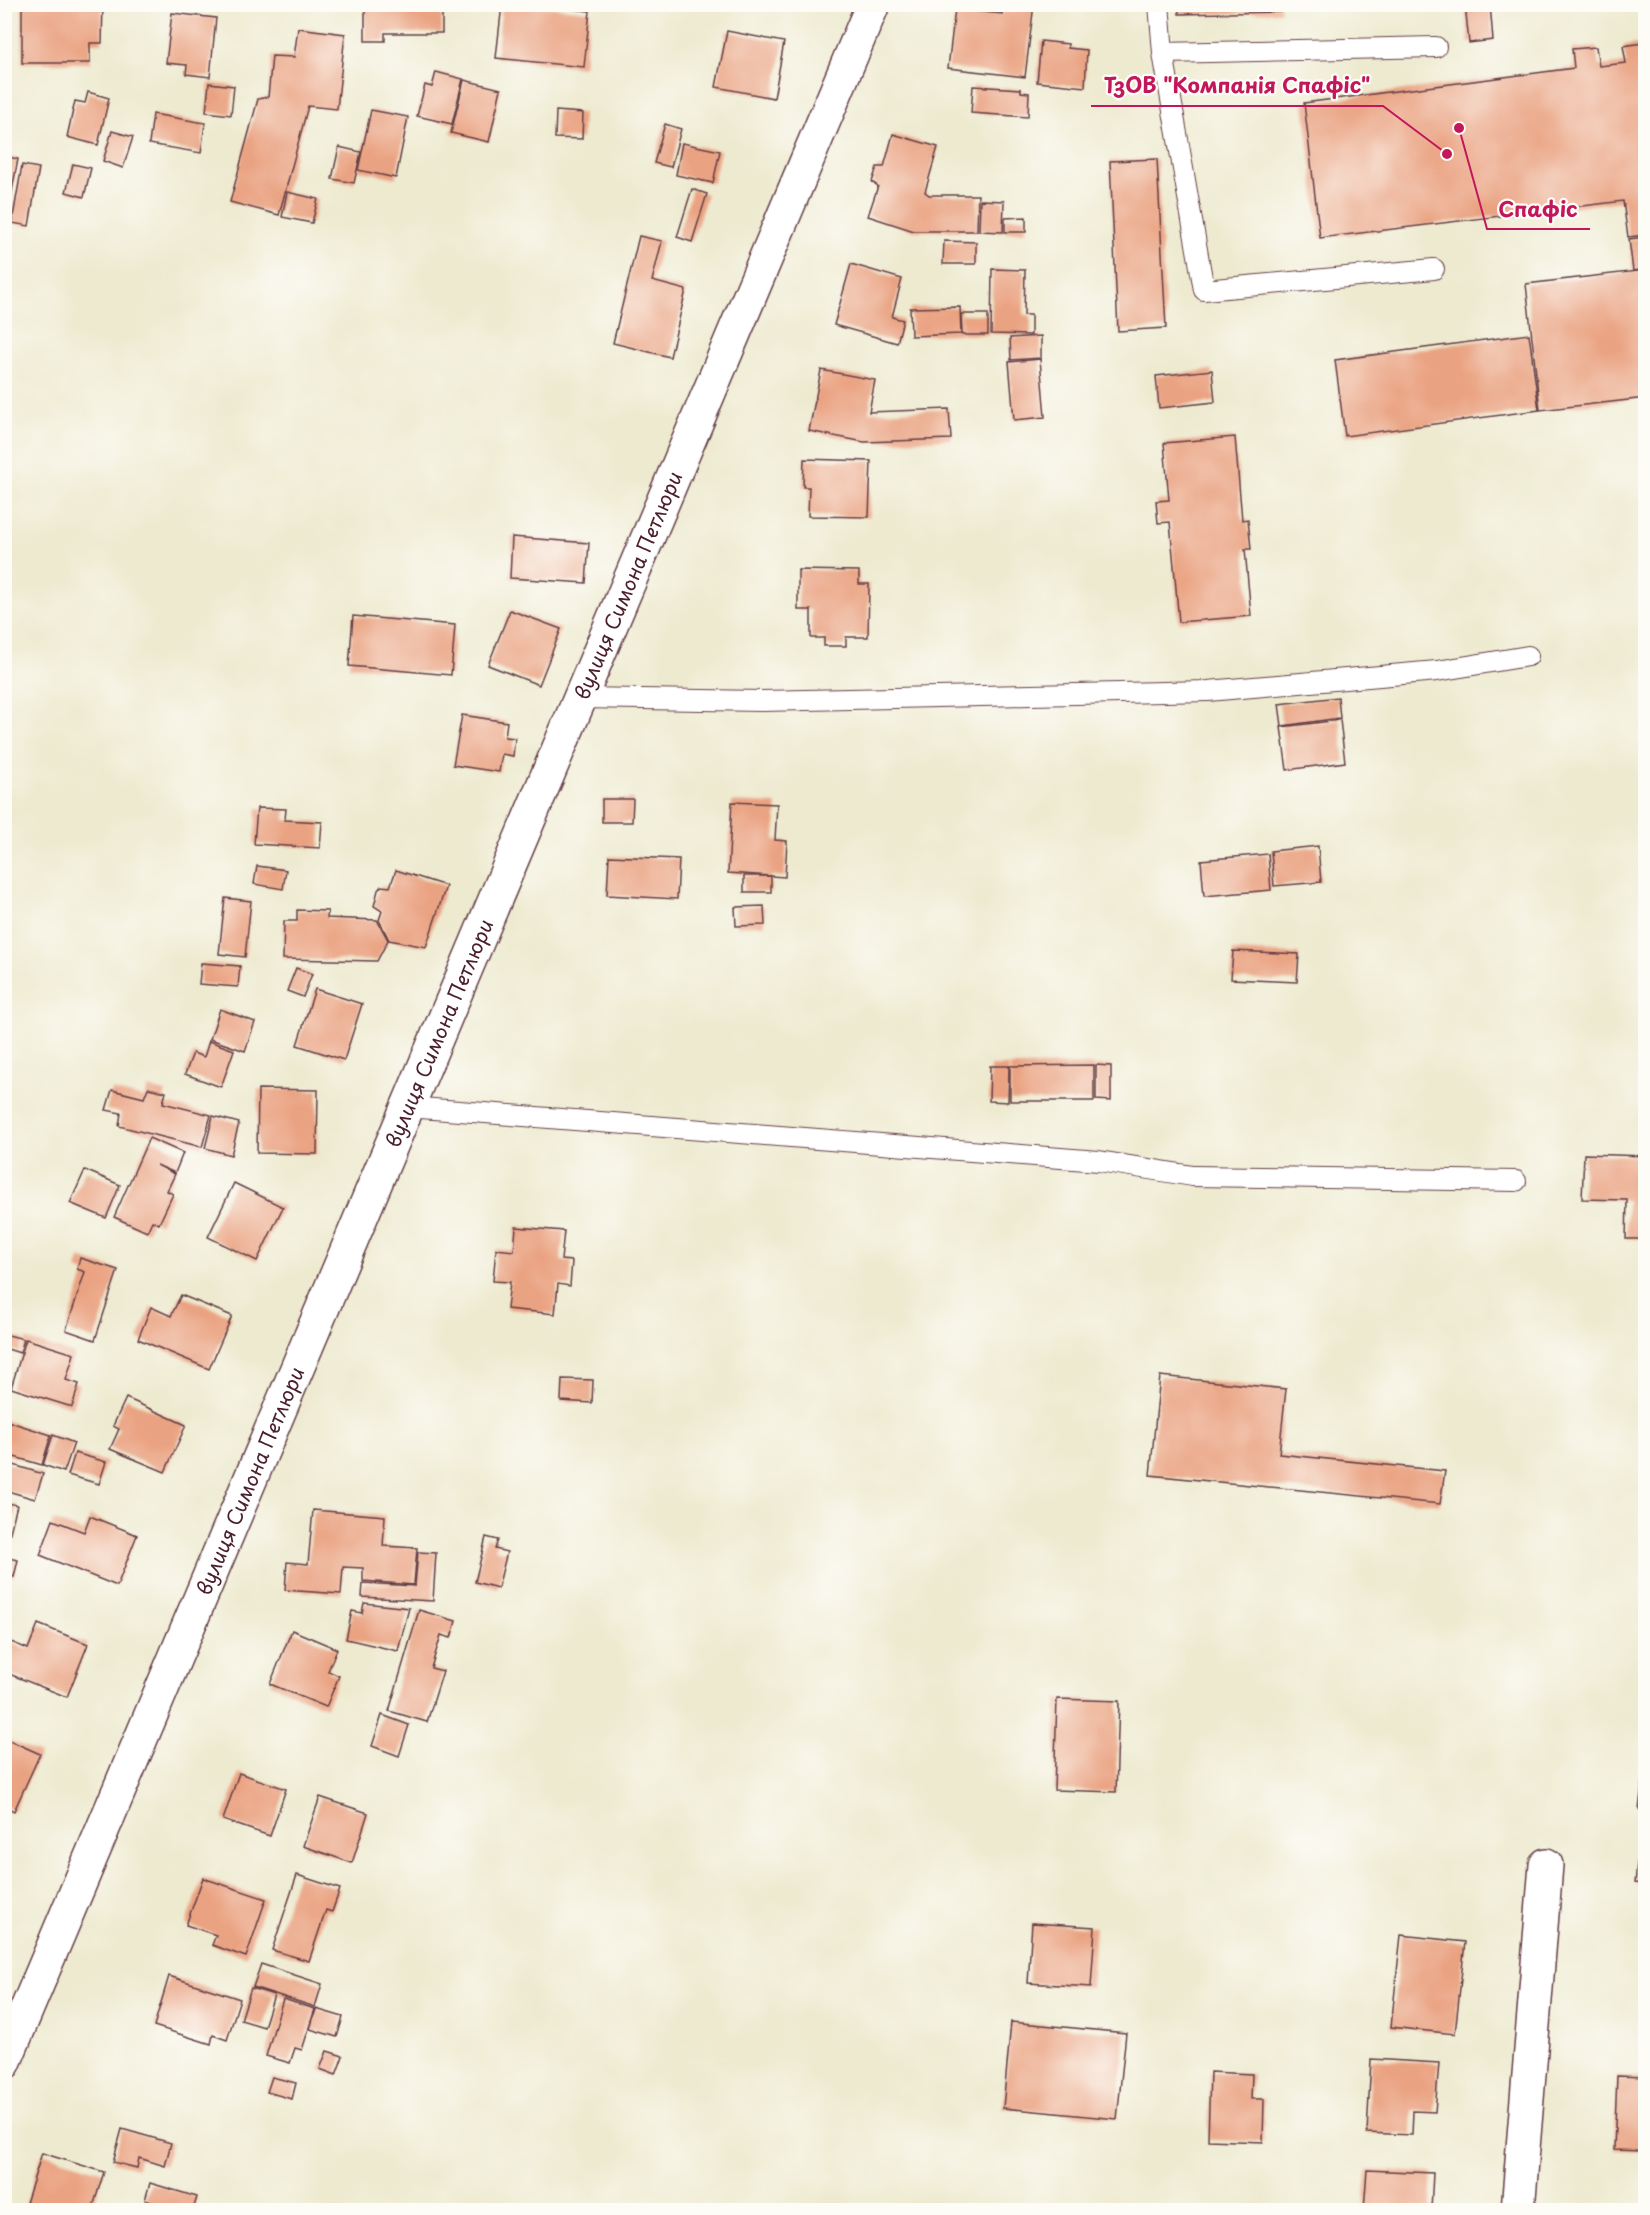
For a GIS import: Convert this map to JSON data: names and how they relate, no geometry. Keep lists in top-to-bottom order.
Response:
{
  "streets": {
    "street": ["вулиця Симона Петлюри"]
  },
  "places": ["Спафіс", "ТзОВ \"Компанія Спафіс\""]
}
